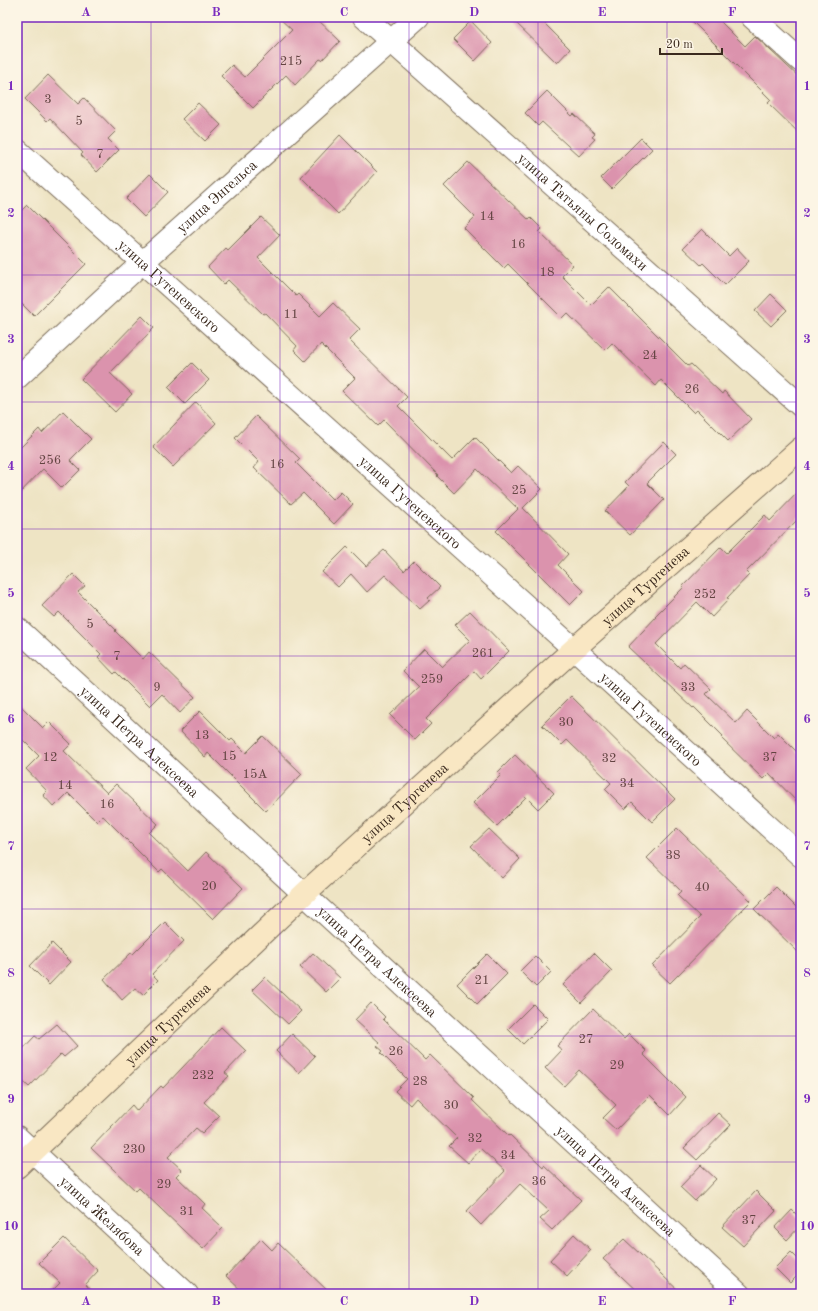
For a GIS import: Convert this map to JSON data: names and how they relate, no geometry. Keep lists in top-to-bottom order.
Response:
{
  "streets": {
    "main road": ["улица Тургенева"],
    "street": [
      "улица Энгельса",
      "улица Татьяны Соломахи",
      "улица Гутеневского",
      "улица Петра Алексеева",
      "улица Желябова"
    ]
  },
  "crossings": [
    ["улица Энгельса", "улица Татьяны Соломахи"],
    ["улица Энгельса", "улица Гутеневского"],
    ["улица Гутеневского", "улица Тургенева"],
    ["улица Тургенева", "улица Петра Алексеева"],
    ["улица Тургенева", "улица Желябова"]
  ],
  "house_numbers": [
    "215",
    "3",
    "5",
    "7",
    "14",
    "16",
    "18",
    "11",
    "24",
    "26",
    "256",
    "16",
    "25",
    "252",
    "5",
    "261",
    "7",
    "259",
    "9",
    "33",
    "30",
    "13",
    "15",
    "12",
    "37",
    "32",
    "15А",
    "34",
    "14",
    "16",
    "38",
    "20",
    "40",
    "21",
    "27",
    "26",
    "29",
    "232",
    "28",
    "30",
    "32",
    "230",
    "34",
    "36",
    "29",
    "31",
    "37"
  ],
  "scale_bar": "20 m",
  "grid": {
    "columns": [
      "A",
      "B",
      "C",
      "D",
      "E",
      "F"
    ],
    "rows": [
      "1",
      "2",
      "3",
      "4",
      "5",
      "6",
      "7",
      "8",
      "9",
      "10"
    ]
  }
}
